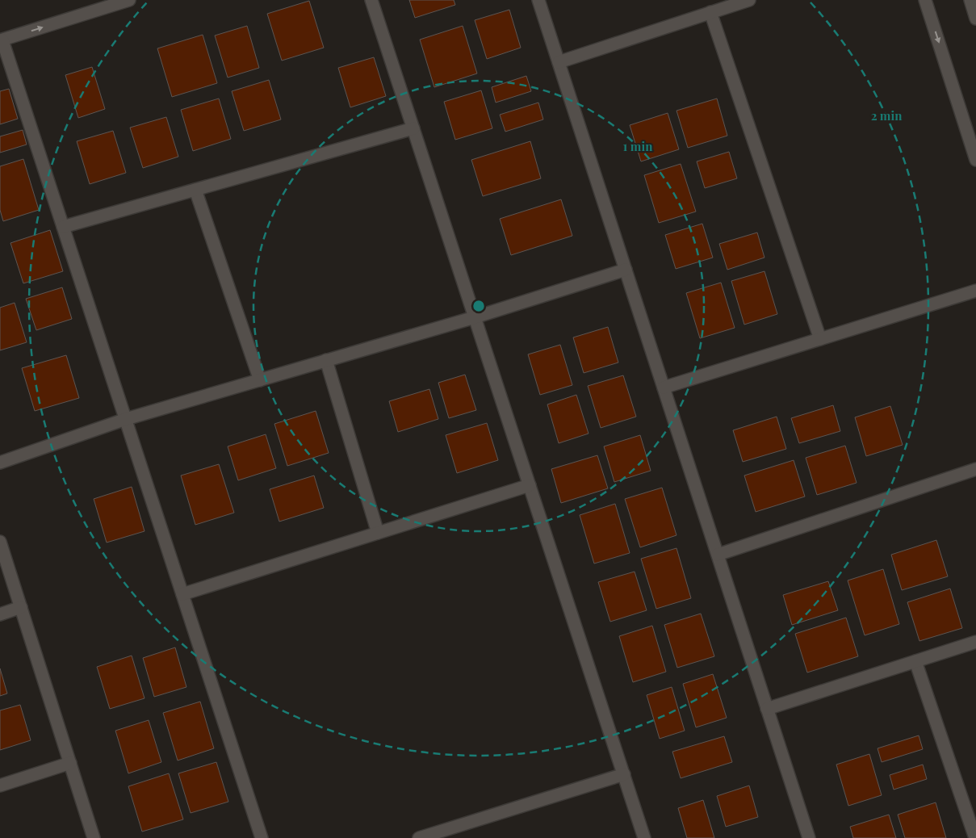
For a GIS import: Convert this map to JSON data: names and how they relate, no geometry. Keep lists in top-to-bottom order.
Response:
{
  "rings": ["2 min", "1 min"]
}
